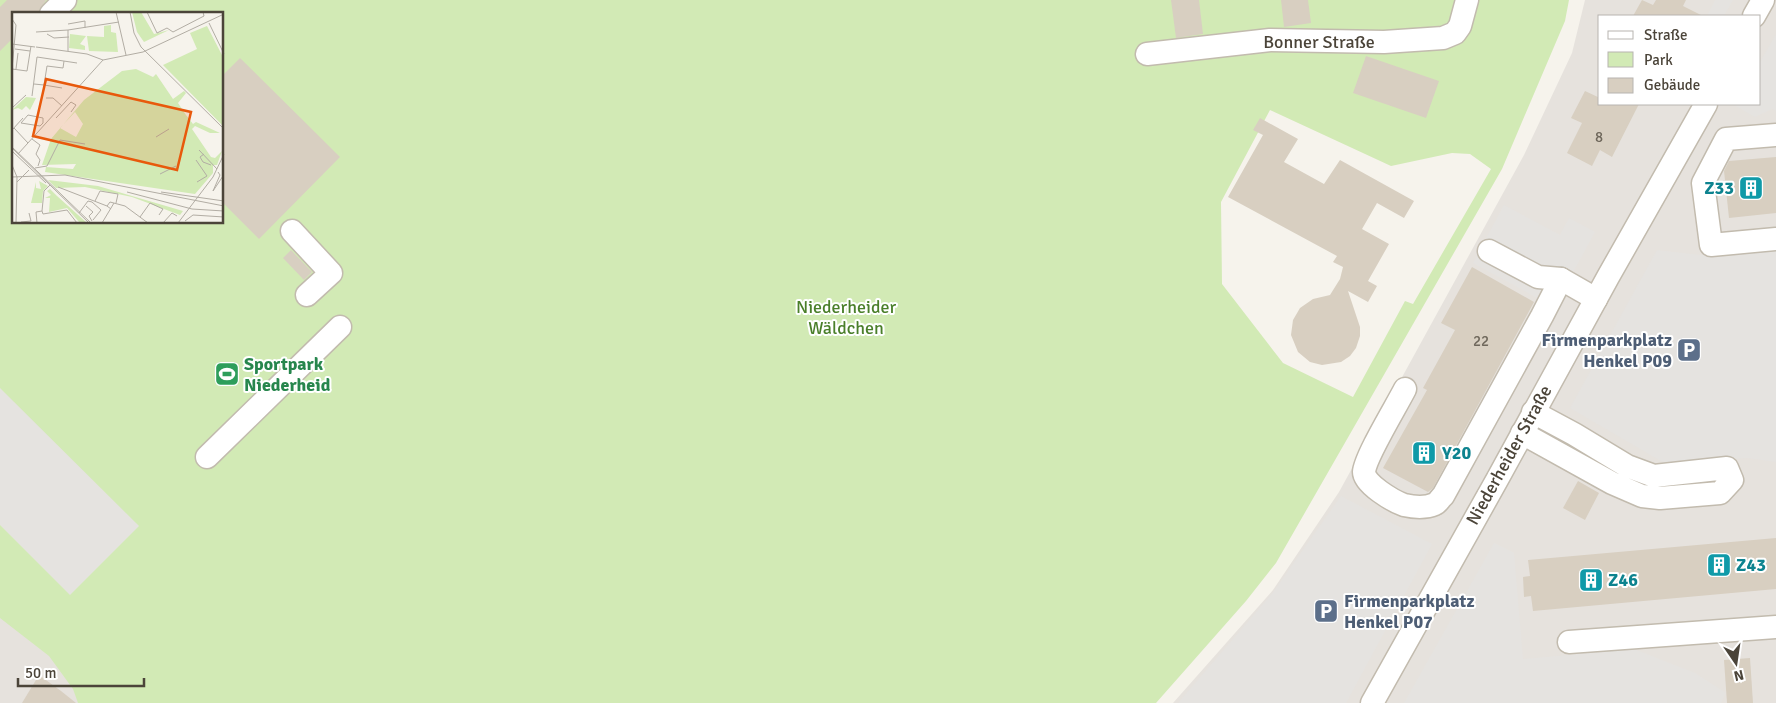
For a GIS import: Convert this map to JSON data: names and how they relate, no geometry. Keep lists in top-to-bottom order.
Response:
{
  "streets": {
    "street": ["Bonner Straße", "Niederheider Straße"]
  },
  "parks": ["Niederheider Wäldchen"],
  "places": {
    "building": [
      "Z33",
      "Y20",
      "Z43",
      "Z46"
    ],
    "parking": ["Firmenparkplatz Henkel P09", "Firmenparkplatz Henkel P07"],
    "sports": ["Sportpark Niederheid"]
  },
  "house_numbers": ["8", "22"],
  "legend": ["Straße", "Park", "Gebäude"],
  "scale_bar": "50 m",
  "north": "bottom"
}
